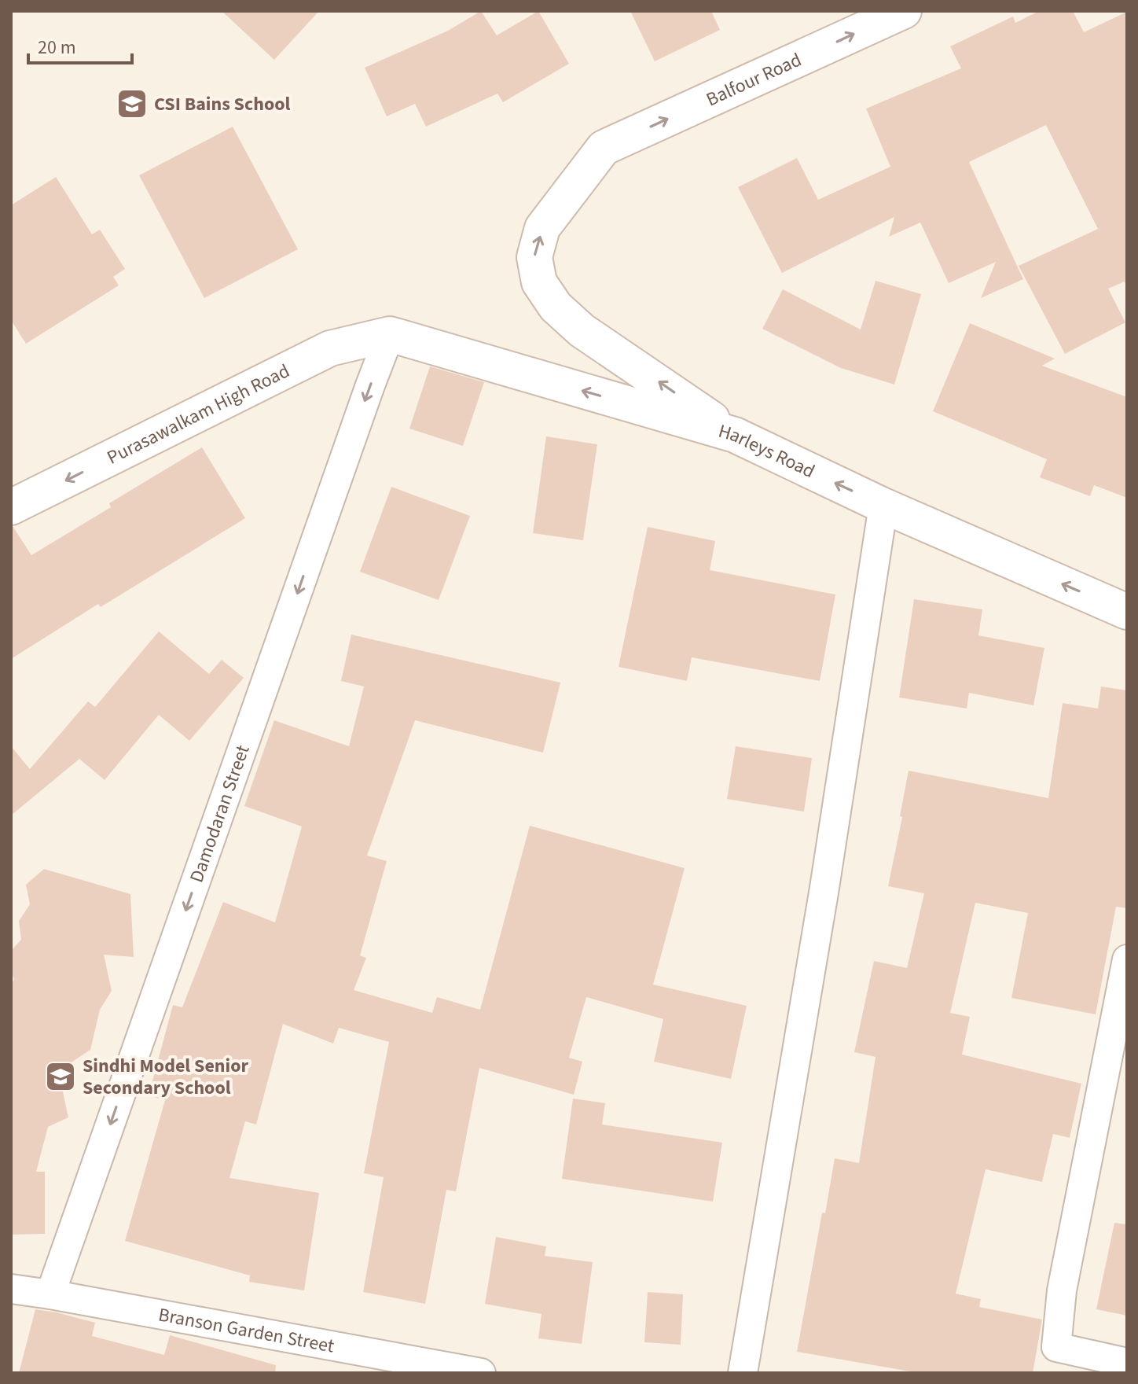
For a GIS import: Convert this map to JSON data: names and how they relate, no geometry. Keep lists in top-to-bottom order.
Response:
{
  "streets": {
    "main road": ["Balfour Road", "Purasawalkam High Road", "Harleys Road"],
    "street": ["Damodaran Street", "Branson Garden Street"]
  },
  "crossings": [
    ["Balfour Road", "Harleys Road"],
    ["Purasawalkam High Road", "Harleys Road"],
    ["Purasawalkam High Road", "Damodaran Street"],
    ["Harleys Road", "Damodaran Street"],
    ["Damodaran Street", "Branson Garden Street"]
  ],
  "one_way": ["Purasawalkam High Road", "Harleys Road", "Damodaran Street"],
  "places": {
    "school or university": ["CSI Bains School", "Sindhi Model Senior Secondary School"]
  },
  "scale_bar": "20 m"
}
